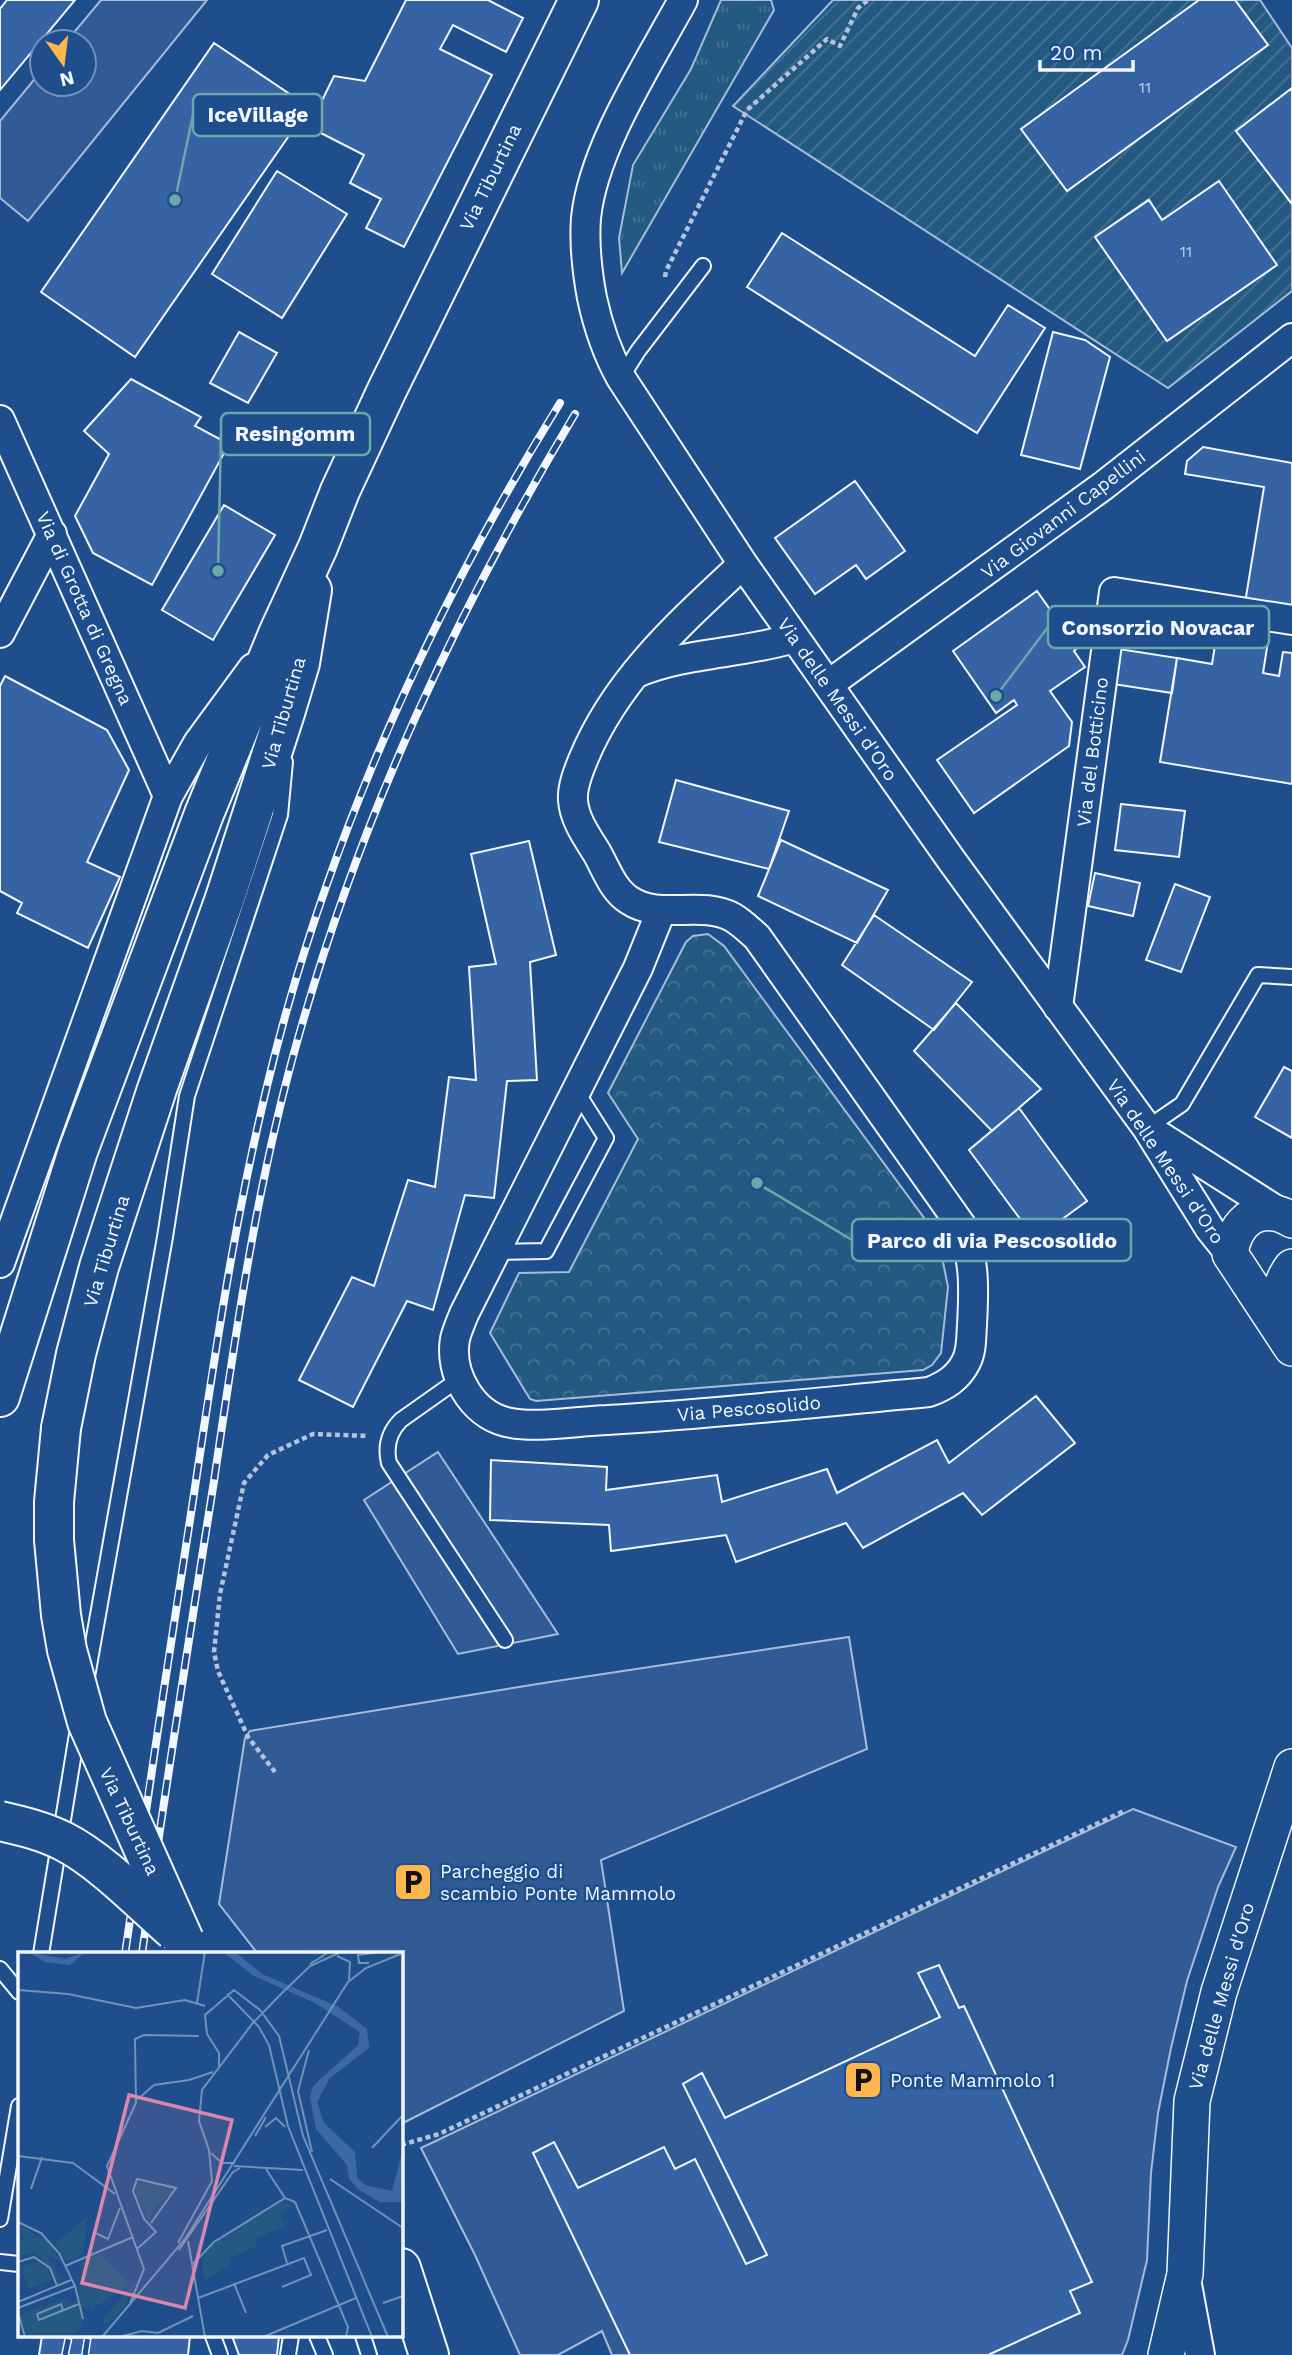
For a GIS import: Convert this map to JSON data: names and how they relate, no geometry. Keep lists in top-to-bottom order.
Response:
{
  "streets": {
    "main road": ["Via Tiburtina"],
    "street": [
      "Via Giovanni Capellini",
      "Via di Grotta di Gregna",
      "Via delle Messi d'Oro",
      "Via del Botticino",
      "Via Pescosolido"
    ]
  },
  "crossings": [
    ["Via Tiburtina", "Via di Grotta di Gregna"],
    ["Via Giovanni Capellini", "Via delle Messi d'Oro"],
    ["Via delle Messi d'Oro", "Via del Botticino"],
    ["Via delle Messi d'Oro", "Via Pescosolido"]
  ],
  "places": {
    "other": [
      "IceVillage",
      "Resingomm",
      "Consorzio Novacar",
      "Parco di via Pescosolido"
    ],
    "parking": ["Parcheggio di scambio Ponte Mammolo", "Ponte Mammolo 1"]
  },
  "house_numbers": ["11", "11"],
  "scale_bar": "20 m",
  "north": "bottom"
}
